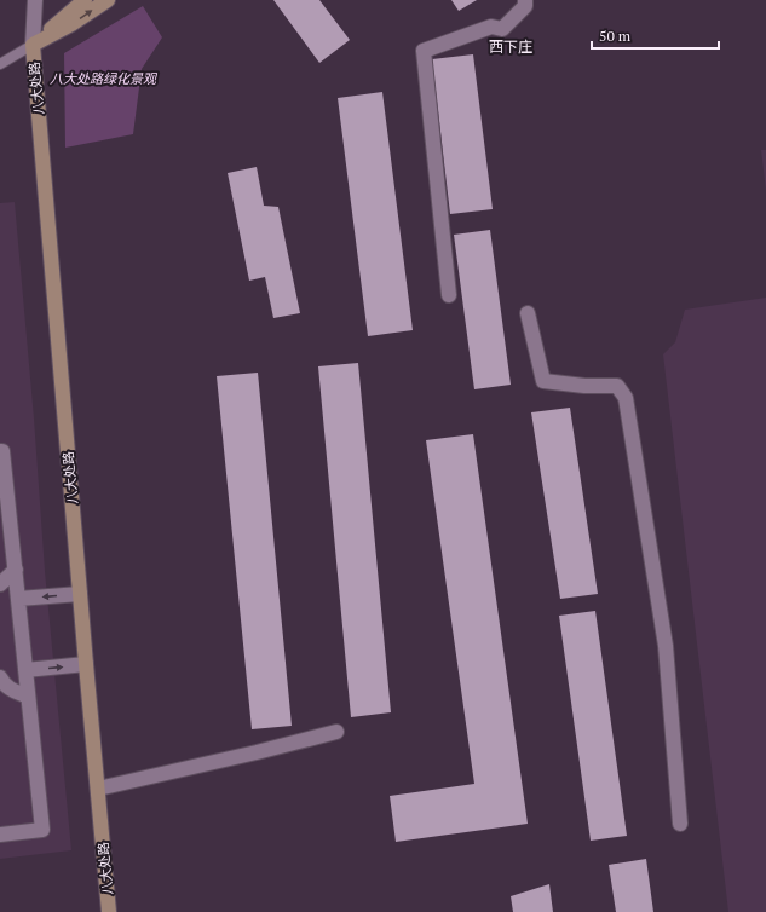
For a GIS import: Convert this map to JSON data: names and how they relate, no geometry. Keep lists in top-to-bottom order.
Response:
{
  "streets": {
    "street": ["八大处路"]
  },
  "districts": ["西下庄"],
  "parks": ["八大处路绿化景观"],
  "scale_bar": "50 m"
}
